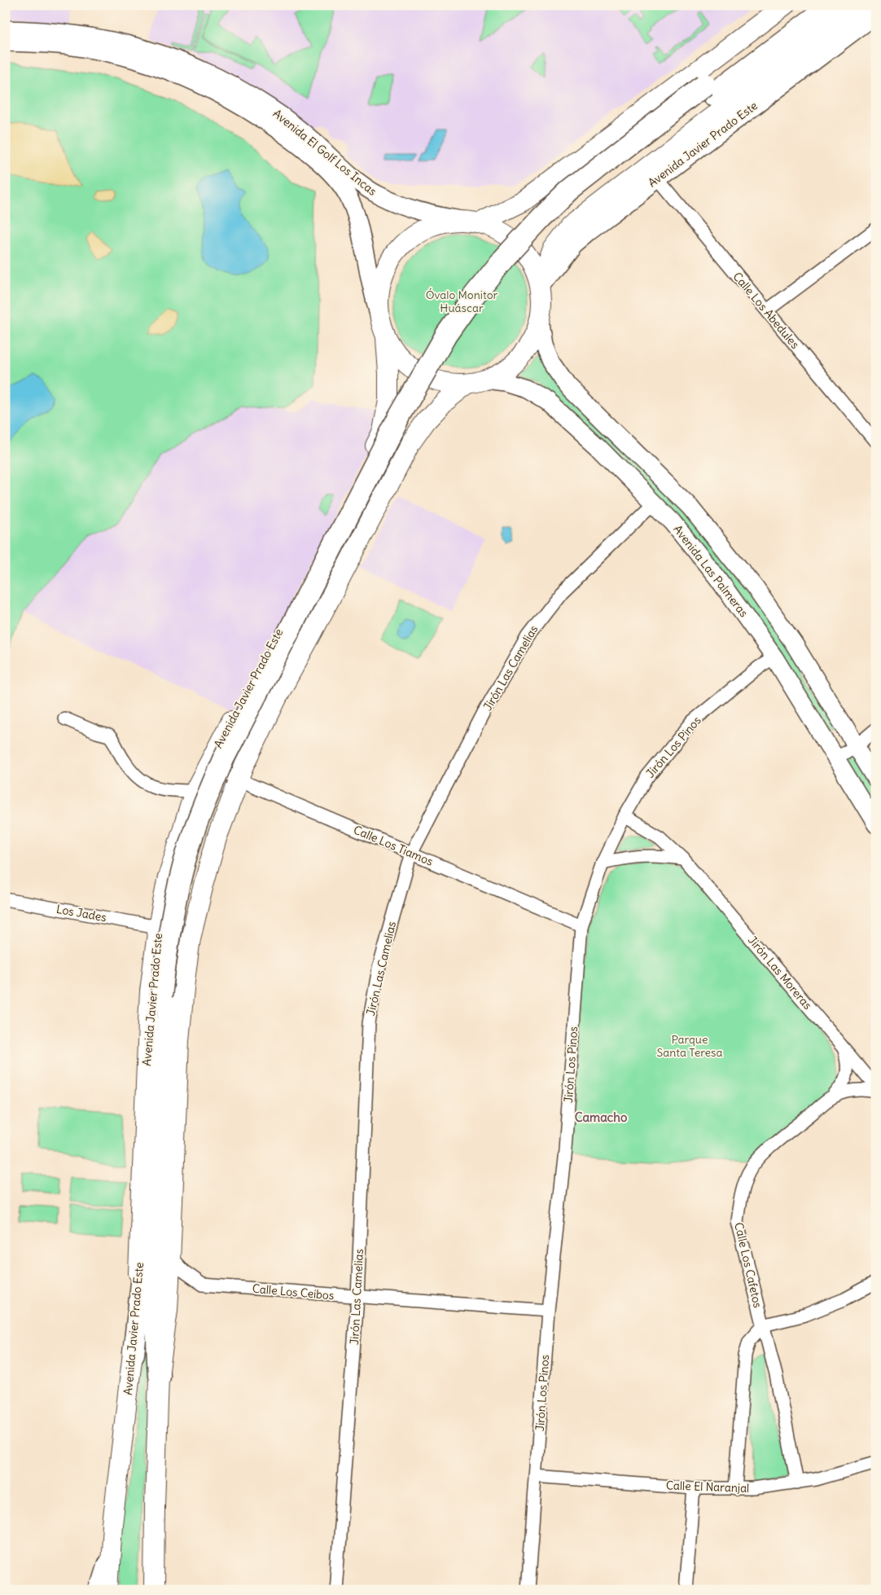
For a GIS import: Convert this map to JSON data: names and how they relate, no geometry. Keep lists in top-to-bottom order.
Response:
{
  "streets": {
    "main road": ["Avenida Javier Prado Este", "Avenida El Golf Los Incas", "Avenida Las Palmeras"],
    "street": [
      "Calle Los Abedules",
      "Jirón Las Camelias",
      "Jirón Los Pinos",
      "Calle Los Tiamos",
      "Los Jades",
      "Jirón Las Moreras",
      "Calle Los Cafetos",
      "Calle Los Ceibos",
      "Calle El Naranjal"
    ]
  },
  "crossings": [
    ["Avenida Javier Prado Este", "Calle Los Abedules"],
    ["Avenida Javier Prado Este", "Calle Los Tiamos"],
    ["Avenida Javier Prado Este", "Los Jades"],
    ["Avenida Las Palmeras", "Jirón Las Camelias"],
    ["Avenida Las Palmeras", "Jirón Los Pinos"],
    ["Jirón Las Camelias", "Calle Los Tiamos"],
    ["Jirón Las Camelias", "Calle Los Ceibos"],
    ["Jirón Los Pinos", "Calle Los Tiamos"],
    ["Jirón Los Pinos", "Jirón Las Moreras"],
    ["Jirón Los Pinos", "Calle Los Ceibos"],
    ["Jirón Los Pinos", "Calle El Naranjal"],
    ["Jirón Las Moreras", "Calle Los Cafetos"],
    ["Calle Los Cafetos", "Calle El Naranjal"]
  ],
  "districts": ["Camacho"],
  "parks": ["Óvalo Monitor Huáscar", "Parque Santa Teresa"]
}
